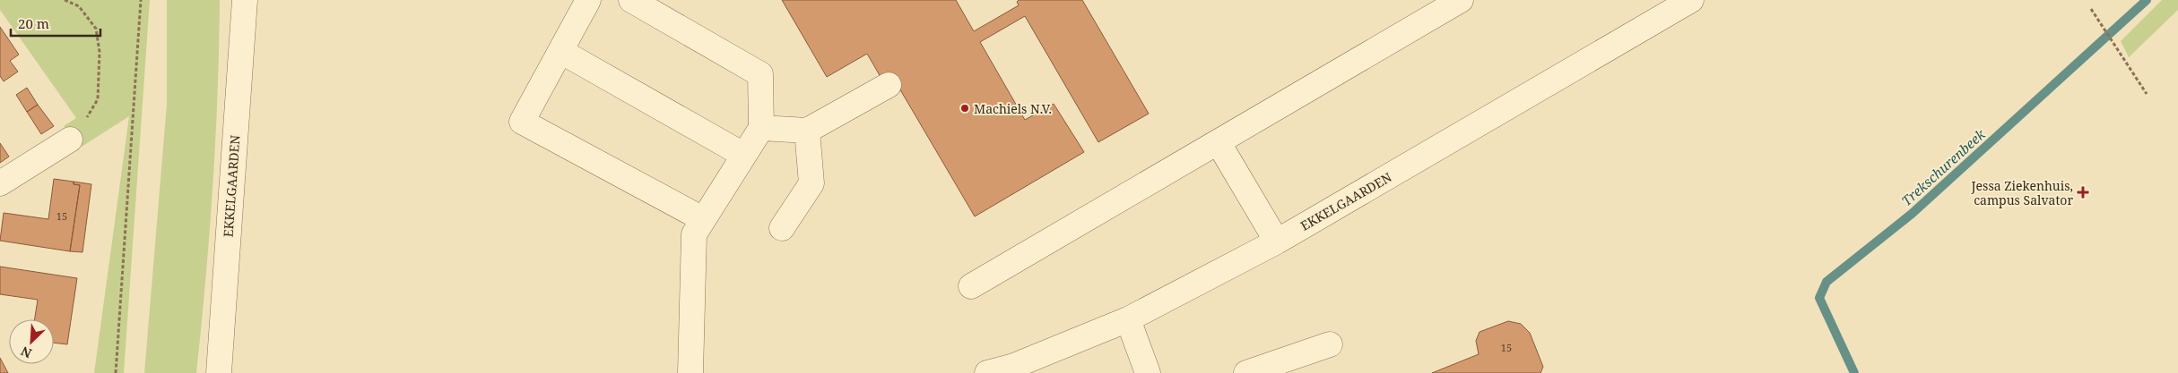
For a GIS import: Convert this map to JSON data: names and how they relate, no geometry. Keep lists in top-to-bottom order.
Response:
{
  "streets": {
    "street": ["EKKELGAARDEN"]
  },
  "water": ["Trekschurenbeek"],
  "places": {
    "other": ["Machiels N.V."],
    "health": ["Jessa Ziekenhuis, campus Salvator"]
  },
  "house_numbers": ["15", "15"],
  "scale_bar": "20 m",
  "north": "bottom left"
}
